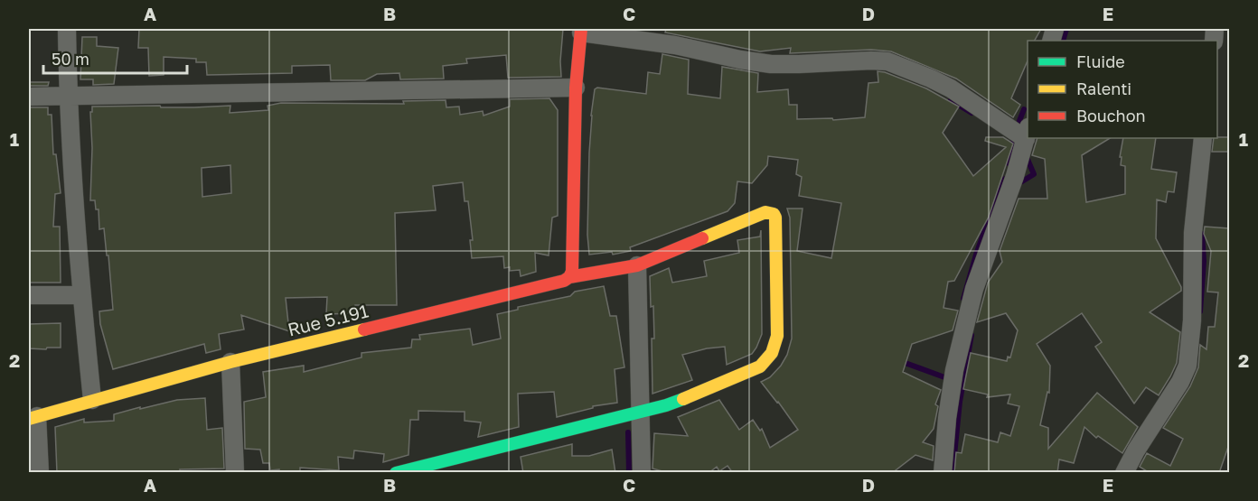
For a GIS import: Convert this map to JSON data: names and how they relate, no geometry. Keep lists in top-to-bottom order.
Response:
{
  "streets": {
    "street": ["Rue 5.191"]
  },
  "legend": ["Fluide", "Ralenti", "Bouchon"],
  "scale_bar": "50 m",
  "grid": {
    "columns": [
      "A",
      "B",
      "C",
      "D",
      "E"
    ],
    "rows": ["1", "2"]
  }
}
